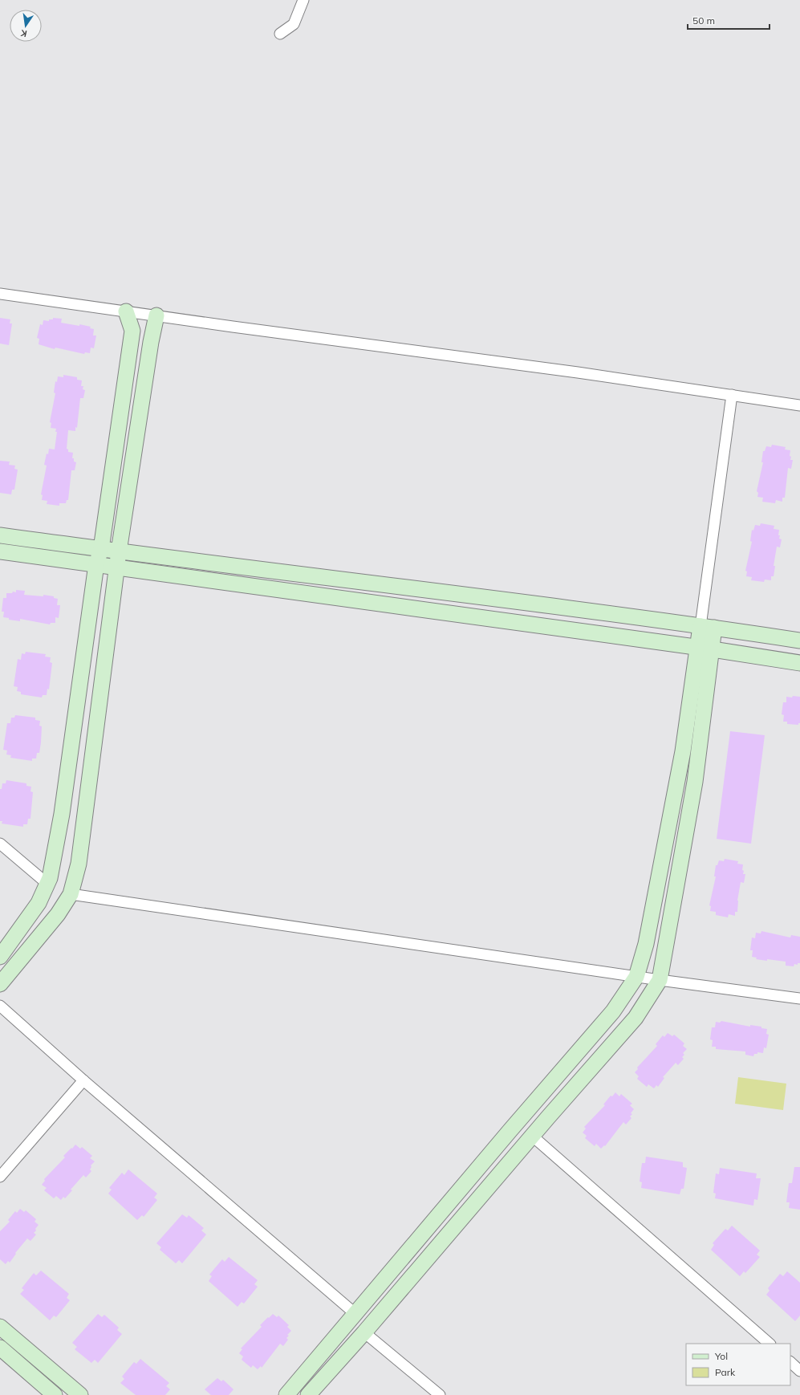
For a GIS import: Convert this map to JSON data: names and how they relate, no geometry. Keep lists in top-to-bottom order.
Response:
{
  "legend": ["Yol", "Park"],
  "scale_bar": "50 m",
  "north": "bottom"
}
